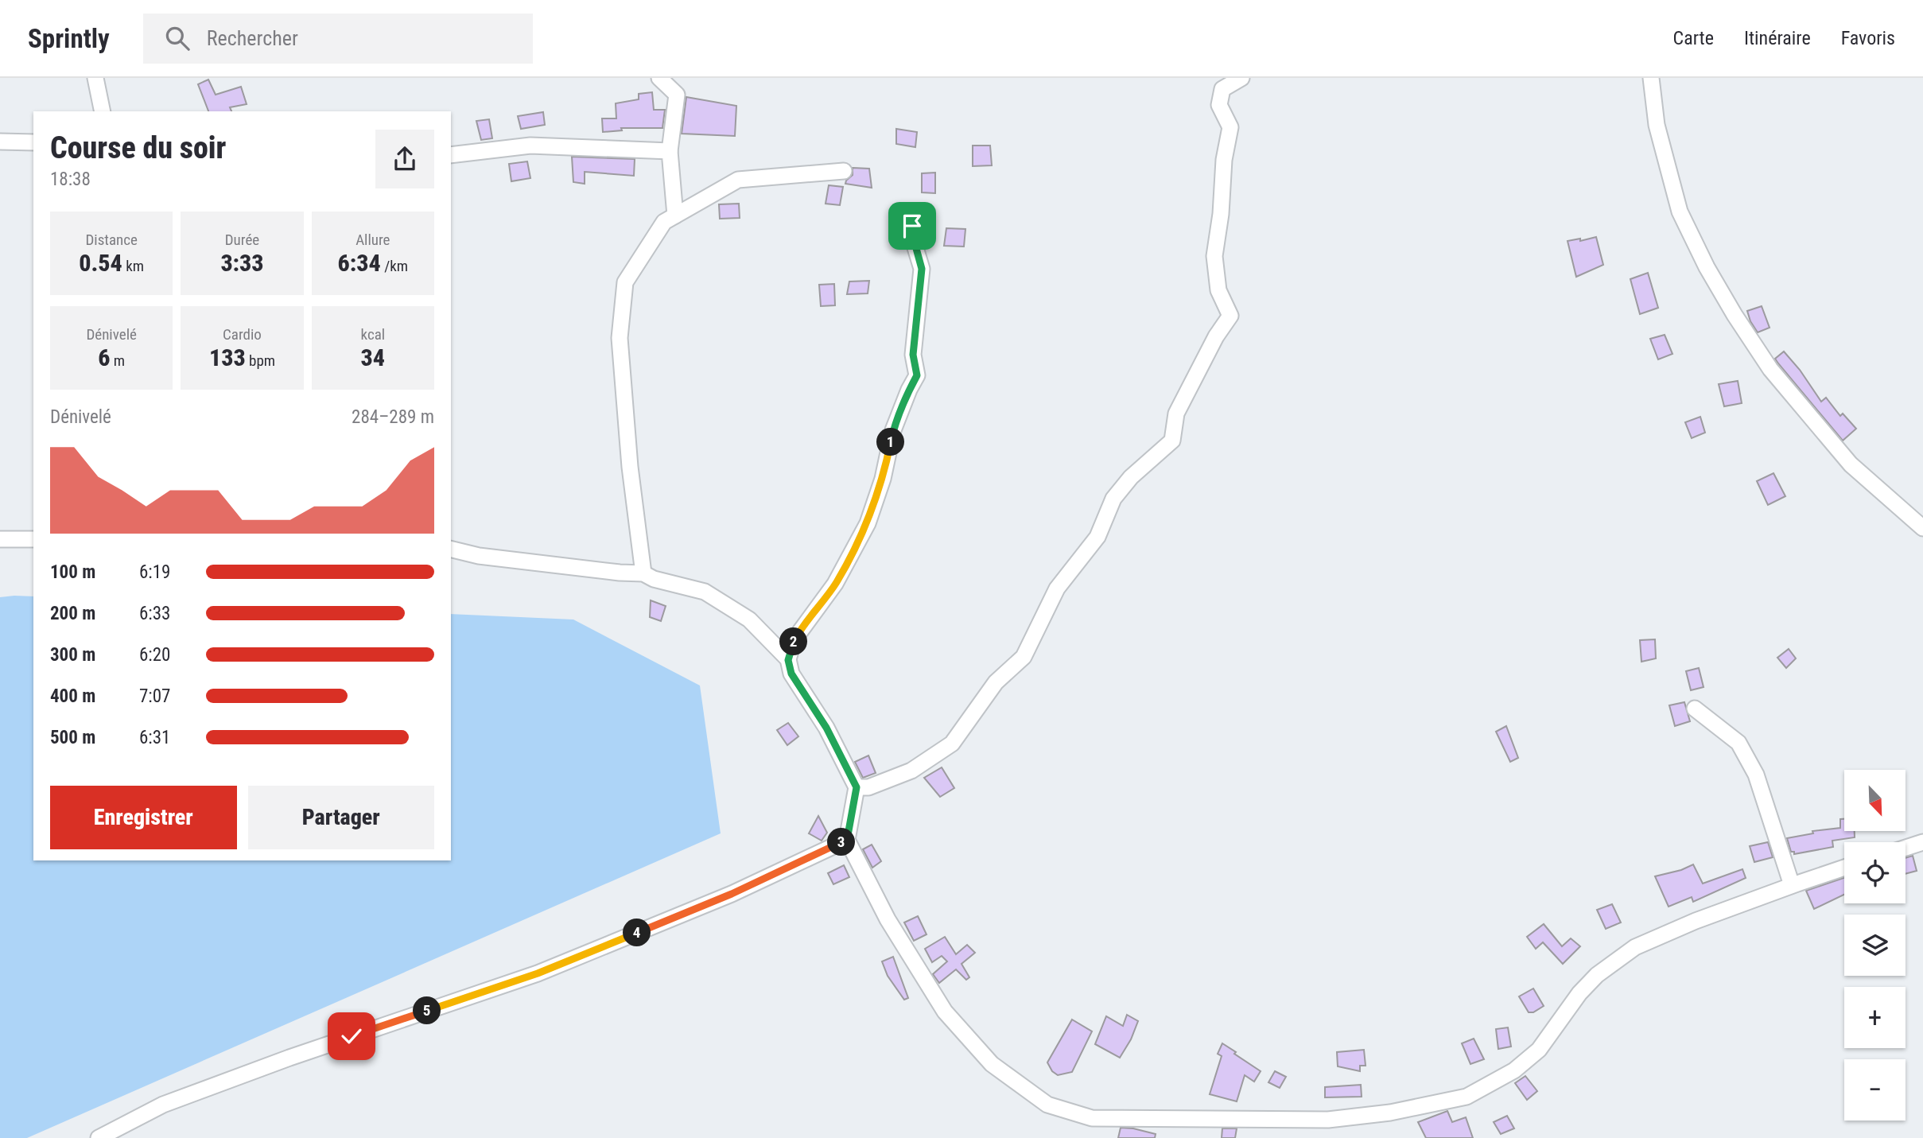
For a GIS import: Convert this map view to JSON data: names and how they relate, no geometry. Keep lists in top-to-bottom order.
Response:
{
  "north": "bottom right",
  "page": {
    "header": "Sprintly",
    "search": "Rechercher",
    "nav": ["Carte", "Itinéraire", "Favoris"],
    "heading": ["Course du soir", "18:38"],
    "stats": [
      ["Distance", "0.54 km"],
      ["Durée", "3:33"],
      ["Allure", "6:34 /km"],
      ["Dénivelé", "6 m"],
      ["Cardio", "133 bpm"],
      ["kcal", "34"]
    ],
    "chart": ["Dénivelé", "284–289 m"],
    "pins": [
      "1",
      "2",
      "3",
      "4",
      "5"
    ],
    "list": [
      {
        "name": "100 m",
        "note": "6:19"
      },
      {
        "name": "200 m",
        "note": "6:33"
      },
      {
        "name": "300 m",
        "note": "6:20"
      },
      {
        "name": "400 m",
        "note": "7:07"
      },
      {
        "name": "500 m",
        "note": "6:31"
      }
    ],
    "map_buttons": ["+", "−"],
    "buttons": ["Enregistrer", "Partager"]
  }
}
